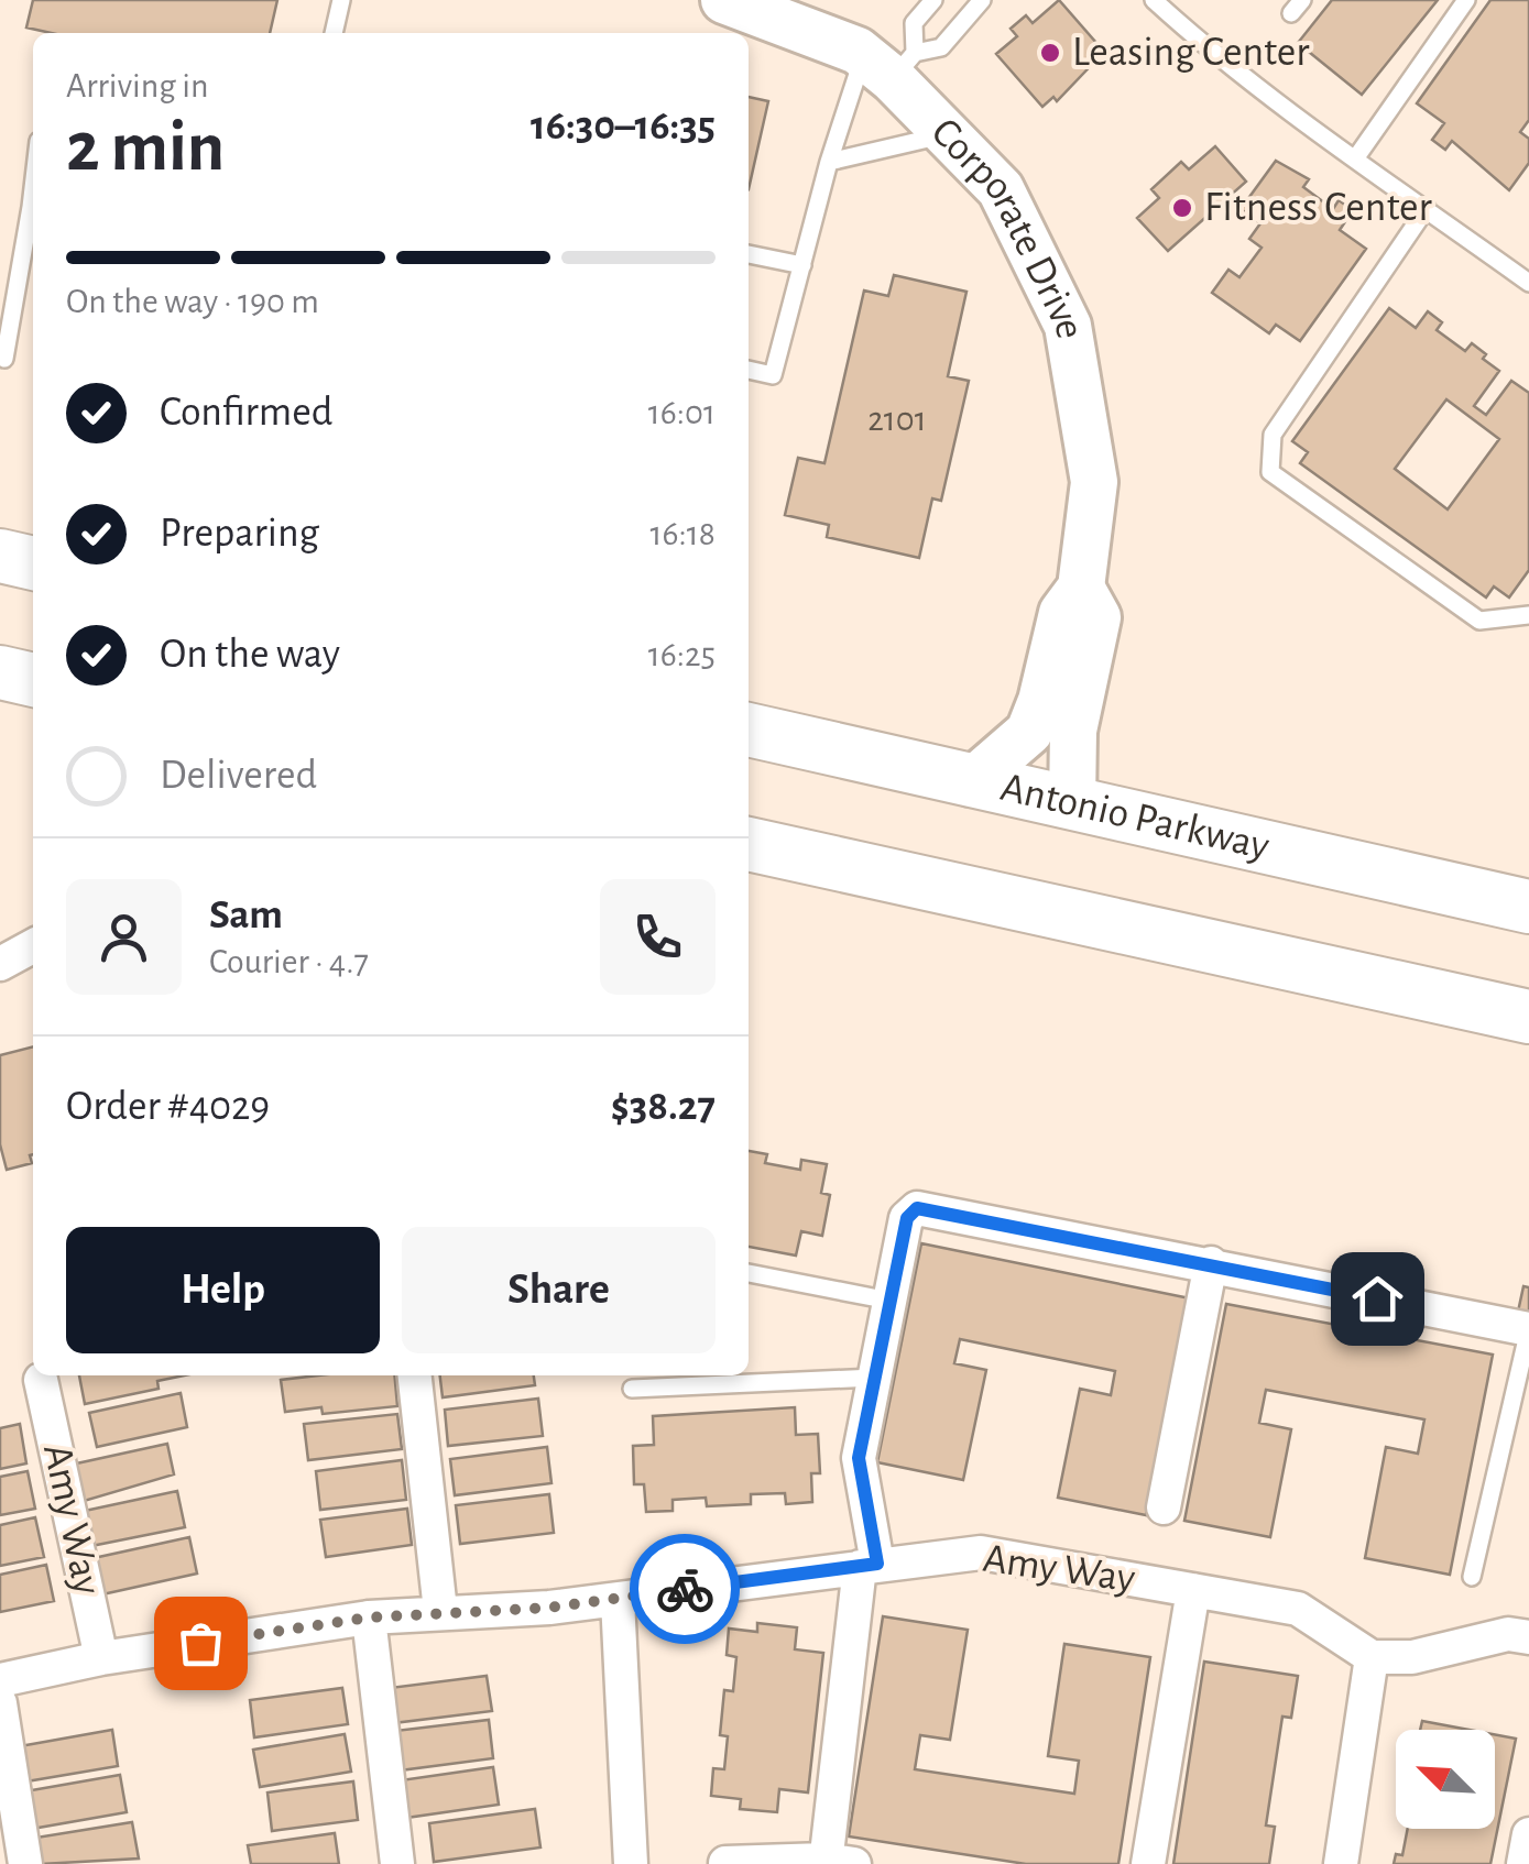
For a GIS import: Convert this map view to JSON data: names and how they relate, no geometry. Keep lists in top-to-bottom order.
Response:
{
  "streets": {
    "main road": ["Antonio Parkway"],
    "street": ["Corporate Drive", "Amy Way"]
  },
  "crossings": [
    ["Corporate Drive", "Antonio Parkway"]
  ],
  "places": ["Leasing Center", "Fitness Center"],
  "house_numbers": ["2101"],
  "north": "top left",
  "page": {
    "heading": ["2 min", "Arriving in", "16:30–16:35"],
    "panel": [
      "Sam",
      "Courier · 4.7",
      "Order #4029",
      "$38.27"
    ],
    "bar": "On the way · 190 m",
    "list": [
      ["Confirmed", "16:01"],
      ["Preparing", "16:18"],
      ["On the way", "16:25"],
      "Delivered"
    ],
    "buttons": ["Help", "Share"]
  }
}
